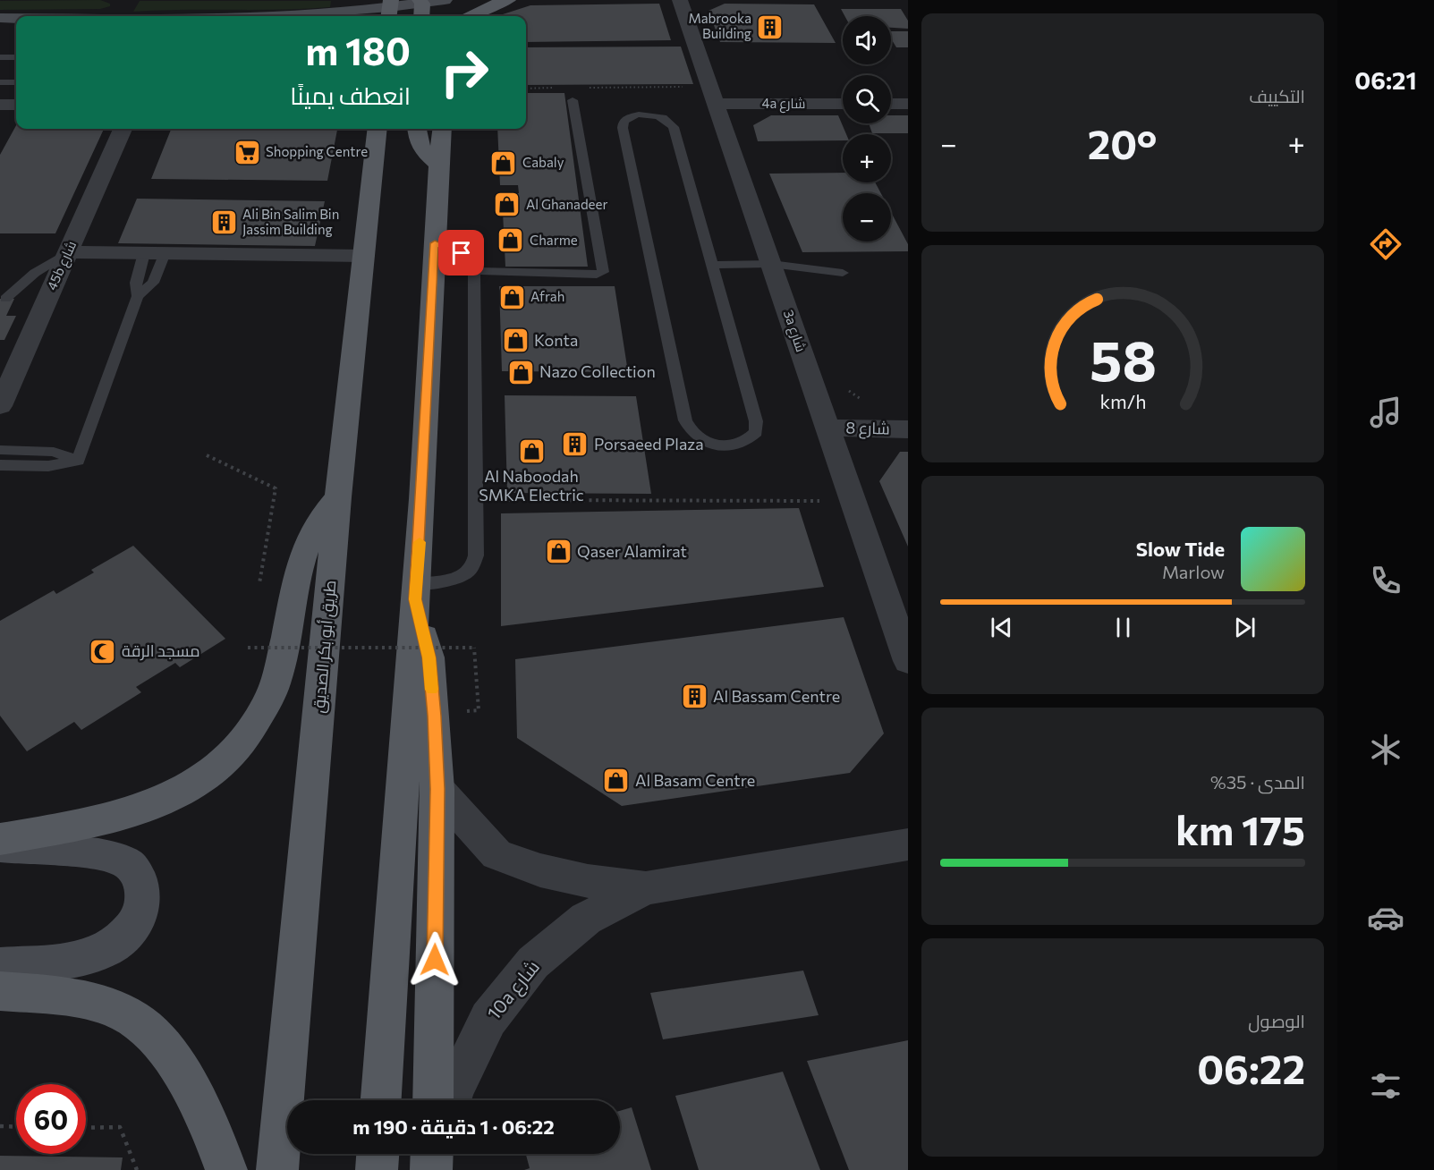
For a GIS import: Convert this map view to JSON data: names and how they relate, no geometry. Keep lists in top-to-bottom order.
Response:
{
  "streets": {
    "main road": ["طريق أبو بكر الصديق"],
    "street": [
      "4a شارع",
      "45b شارع",
      "3a شارع",
      "شارع 8",
      "10a شارع"
    ]
  },
  "crossings": [
    ["4a شارع", "3a شارع"],
    ["3a شارع", "شارع 8"]
  ],
  "places": {
    "building": [
      "Mabrooka Building",
      "Ali Bin Salim Bin Jassim Building",
      "Porsaeed Plaza",
      "Al Bassam Centre"
    ],
    "supermarket": ["Shopping Centre"],
    "shop": [
      "Cabaly",
      "Al Ghanadeer",
      "Charme",
      "Afrah",
      "Konta",
      "Nazo Collection",
      "Al Naboodah SMKA Electric",
      "Qaser Alamirat",
      "Al Basam Centre"
    ],
    "mosque": ["مسجد الرقة"]
  },
  "page": {
    "tabs": "06:21",
    "tile": [
      "التكييف",
      ["المدى · 35%", "175 km"],
      ["الوصول", "06:22"]
    ],
    "map_buttons": ["+", "−"],
    "turn": ["180 m", "انعطف يمينًا"],
    "heat": ["−", "20°", "+"],
    "song": ["Slow Tide", "Marlow"],
    "limit": "60",
    "trip": "06:22 · 1 دقيقة · 190 m",
    "gauge": ["58", "km/h"]
  }
}
